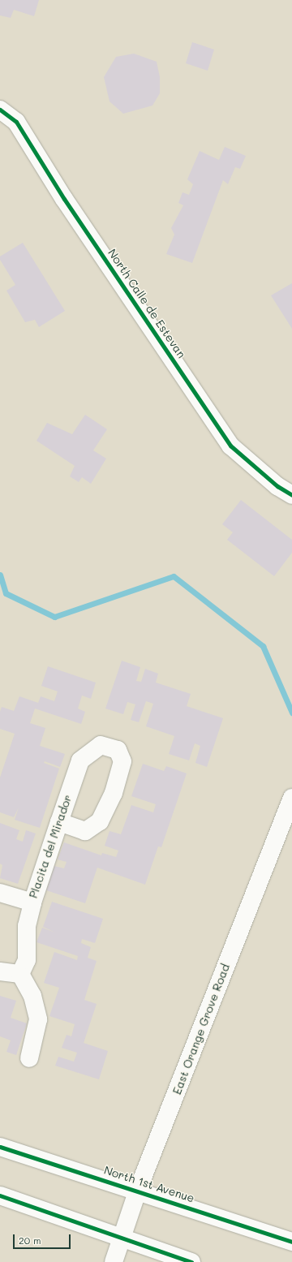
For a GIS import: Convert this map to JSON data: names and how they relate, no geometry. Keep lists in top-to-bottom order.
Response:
{
  "streets": {
    "main road": [
      "North Calle de Estevan",
      "Placita del Mirador",
      "East Orange Grove Road",
      "North 1st Avenue"
    ]
  },
  "crossings": [
    ["East Orange Grove Road", "North 1st Avenue"]
  ],
  "scale_bar": "20 m"
}
